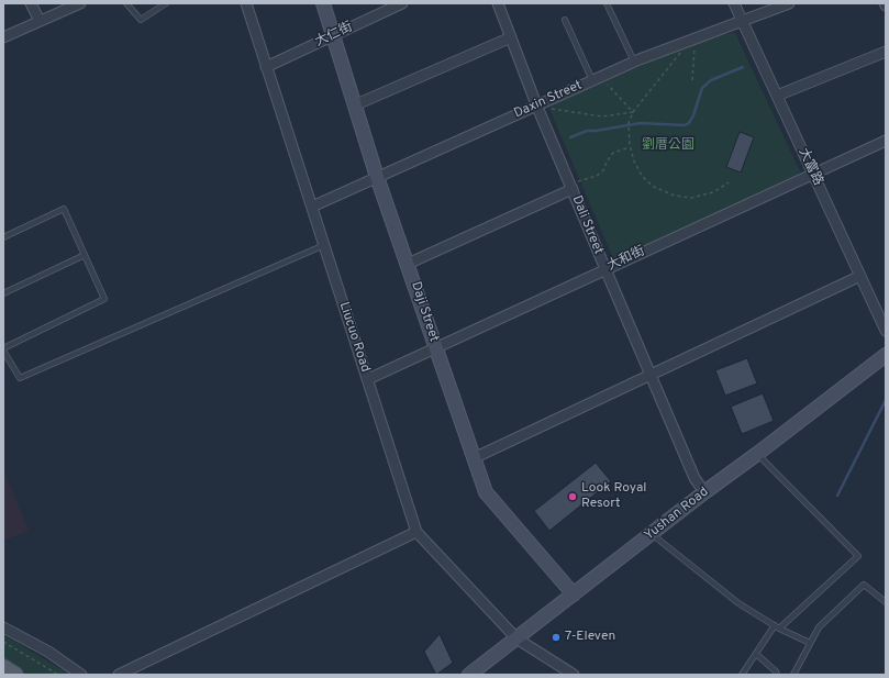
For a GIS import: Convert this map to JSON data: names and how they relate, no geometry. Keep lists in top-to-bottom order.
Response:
{
  "streets": {
    "street": [
      "大仁街",
      "Daxin Street",
      "大富路",
      "Dali Street",
      "大和街",
      "Daji Street",
      "Liucuo Road",
      "Yushan Road"
    ]
  },
  "crossings": [
    ["大仁街", "Daji Street"],
    ["大仁街", "Liucuo Road"],
    ["Daxin Street", "大富路"],
    ["Daxin Street", "Dali Street"],
    ["Daxin Street", "Daji Street"],
    ["Daxin Street", "Liucuo Road"],
    ["大富路", "大和街"],
    ["Dali Street", "大和街"],
    ["Dali Street", "Yushan Road"],
    ["大和街", "Daji Street"],
    ["大和街", "Liucuo Road"],
    ["Daji Street", "Yushan Road"],
    ["Liucuo Road", "Yushan Road"]
  ],
  "parks": ["劉厝公園"],
  "places": ["Look Royal Resort", "7-Eleven"]
}
